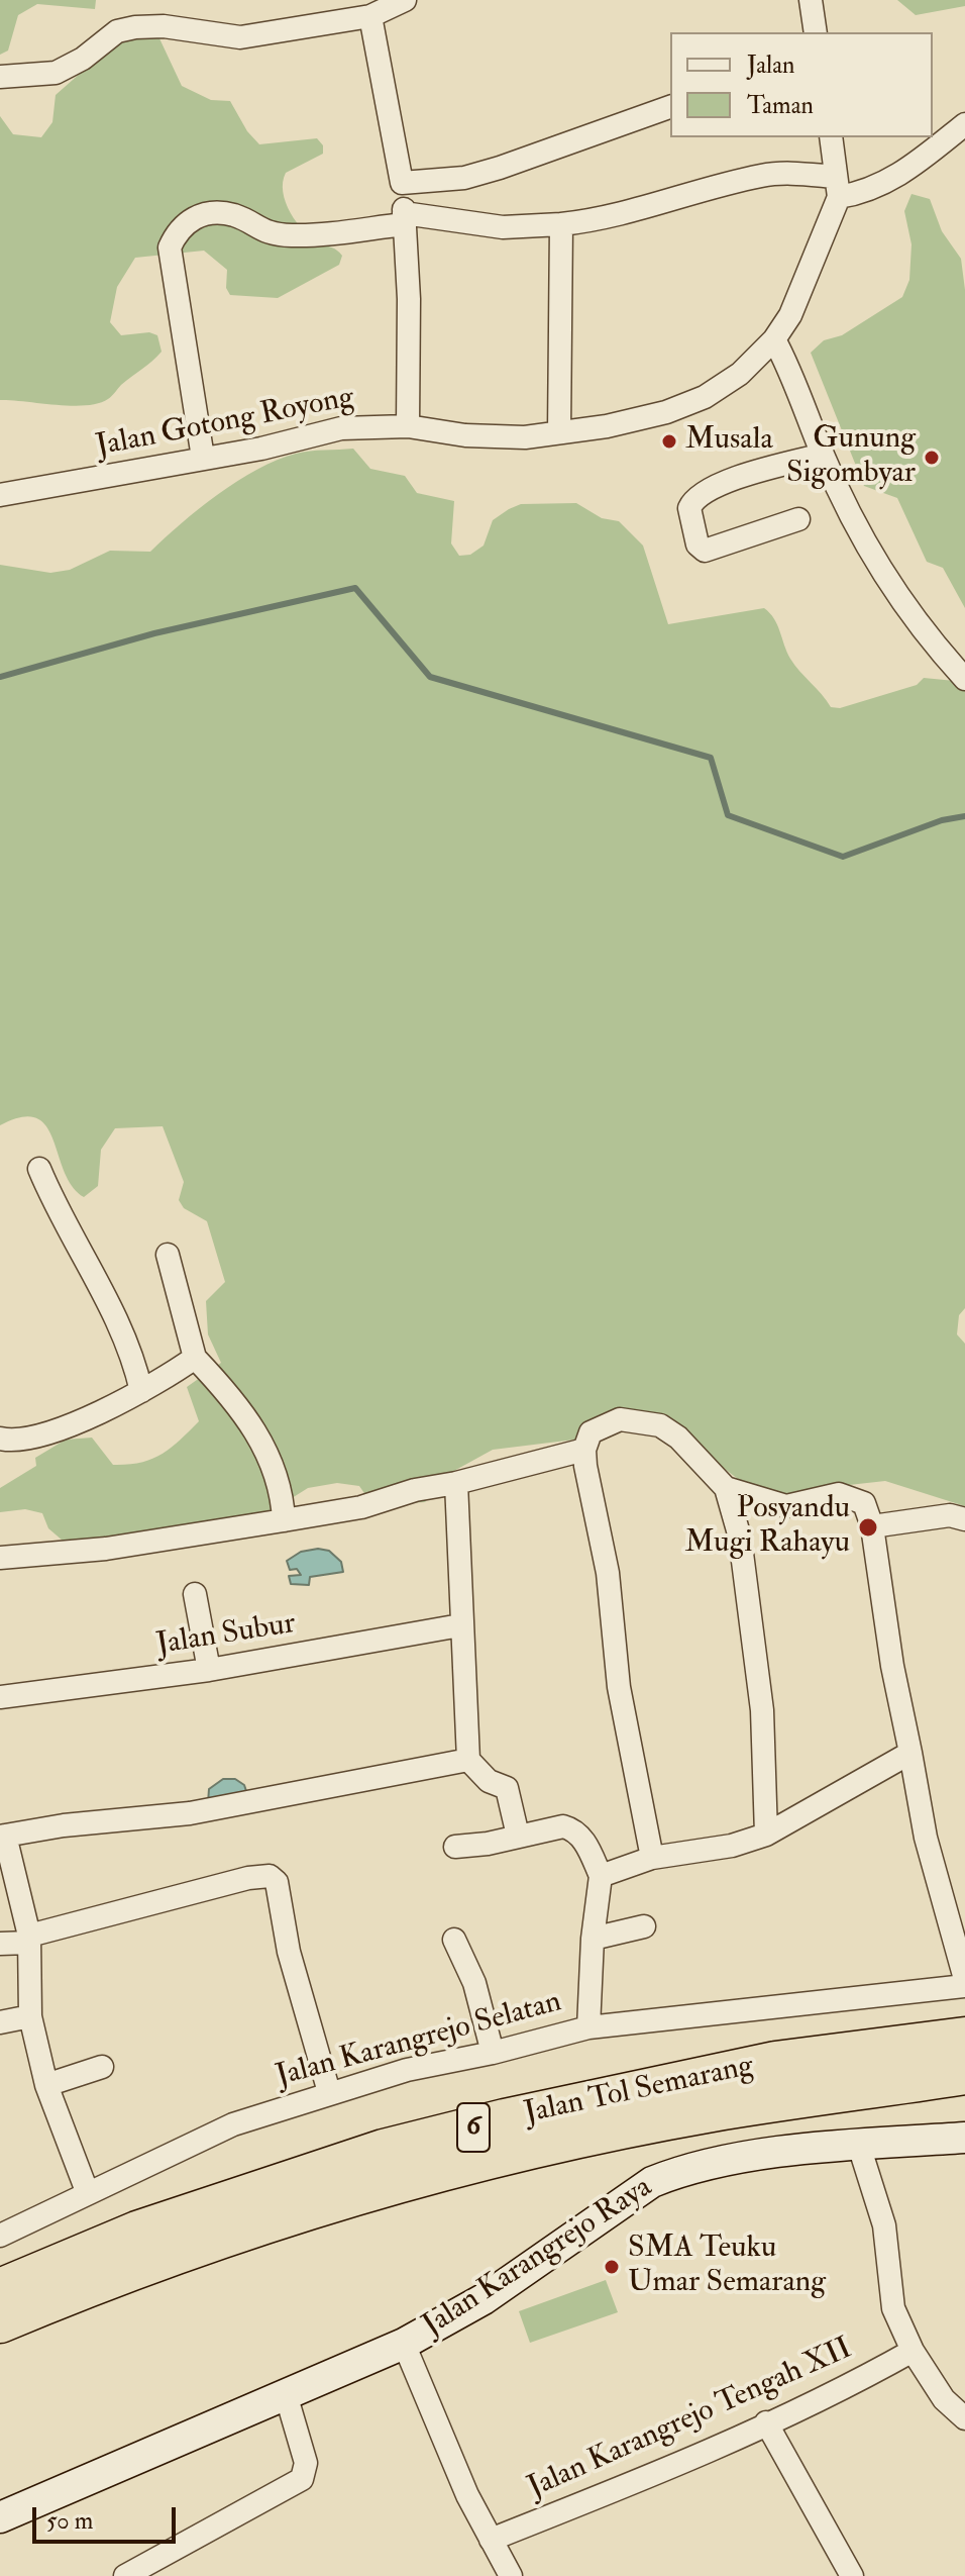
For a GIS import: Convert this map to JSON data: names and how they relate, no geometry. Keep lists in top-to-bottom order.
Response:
{
  "streets": {
    "highway": ["Jalan Tol Semarang", "6"],
    "main road": ["Jalan Karangrejo Raya"],
    "street": [
      "Jalan Gotong Royong",
      "Jalan Subur",
      "Jalan Karangrejo Selatan",
      "Jalan Karangrejo Tengah XII"
    ]
  },
  "places": [
    "Musala",
    "Gunung Sigombyar",
    "Posyandu Mugi Rahayu",
    "SMA Teuku Umar Semarang"
  ],
  "legend": ["Jalan", "Taman"],
  "scale_bar": "50 m"
}
